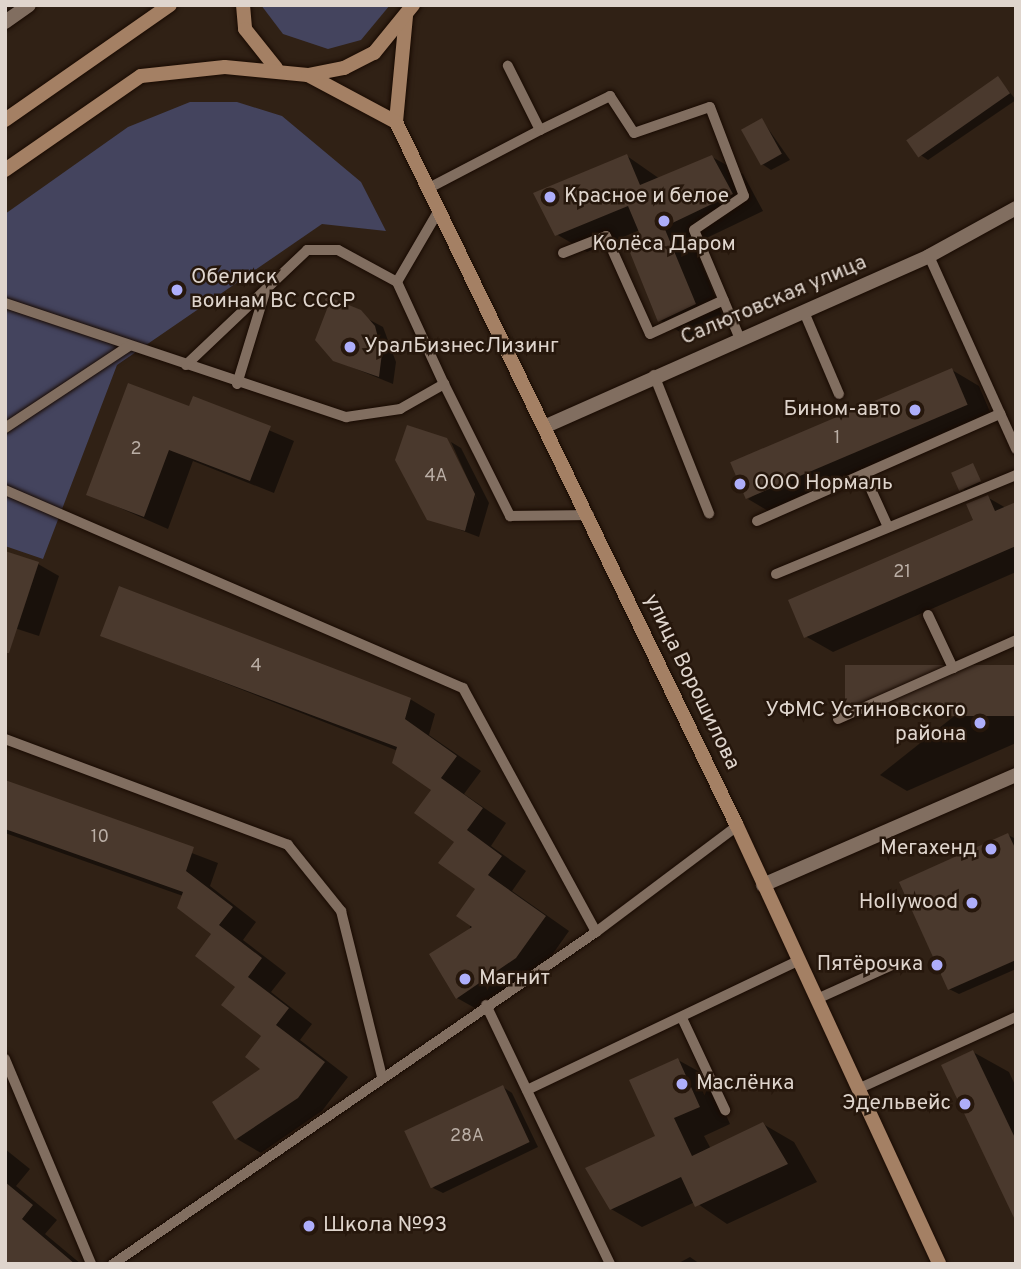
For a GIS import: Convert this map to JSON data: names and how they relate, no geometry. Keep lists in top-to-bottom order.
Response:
{
  "streets": {
    "main road": ["улица Ворошилова"],
    "street": ["Салютовская улица"]
  },
  "crossings": [
    ["Салютовская улица", "улица Ворошилова"]
  ],
  "places": [
    "Красное и белое",
    "Колёса Даром",
    "Обелиск воинам ВС СССР",
    "УралБизнесЛизинг",
    "Бином-авто",
    "ООО Нормаль",
    "УФМС Устиновского района",
    "Мегахенд",
    "Hollywood",
    "Пятёрочка",
    "Магнит",
    "Маслёнка",
    "Эдельвейс",
    "Школа №93"
  ],
  "house_numbers": [
    "1",
    "2",
    "4А",
    "21",
    "4",
    "10",
    "28А"
  ]
}
